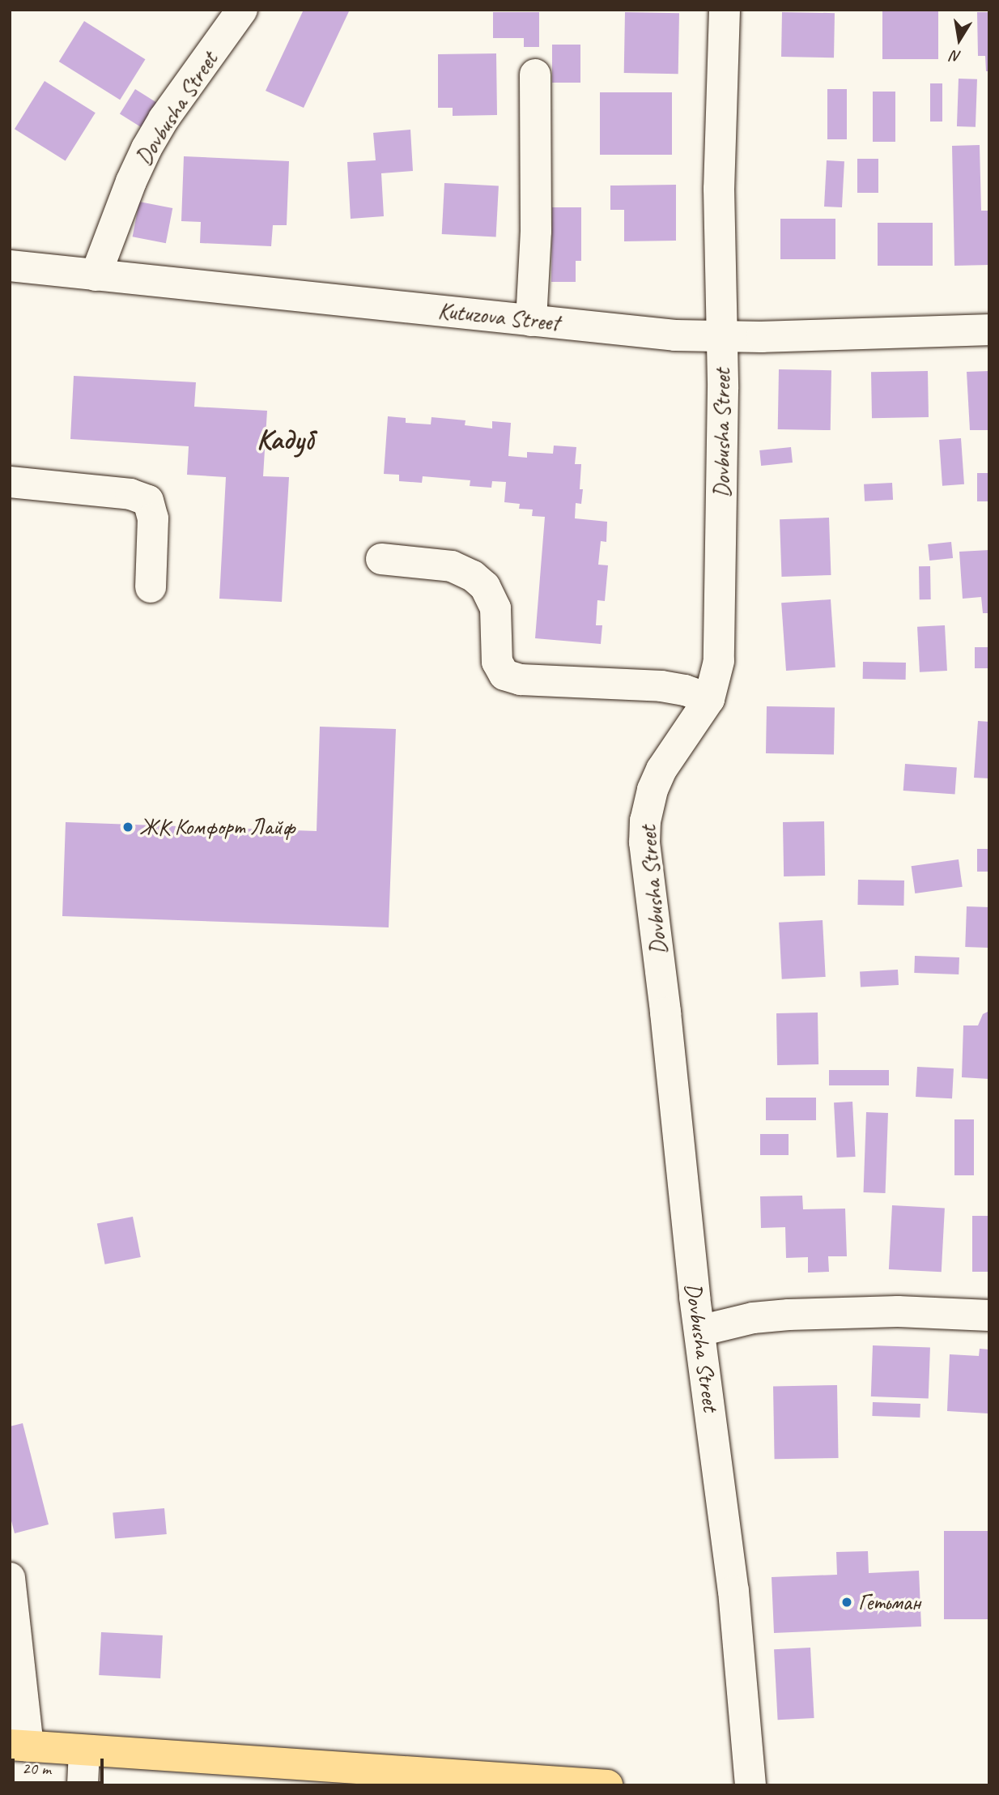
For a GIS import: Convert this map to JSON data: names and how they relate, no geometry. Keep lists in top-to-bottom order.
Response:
{
  "streets": {
    "street": ["Dovbusha Street", "Kutuzova Street"]
  },
  "crossings": [
    ["Dovbusha Street", "Kutuzova Street"]
  ],
  "districts": ["Кадуб"],
  "places": ["ЖК Комфорт Лайф", "Гетьман"],
  "scale_bar": "20 m",
  "north": "bottom"
}
